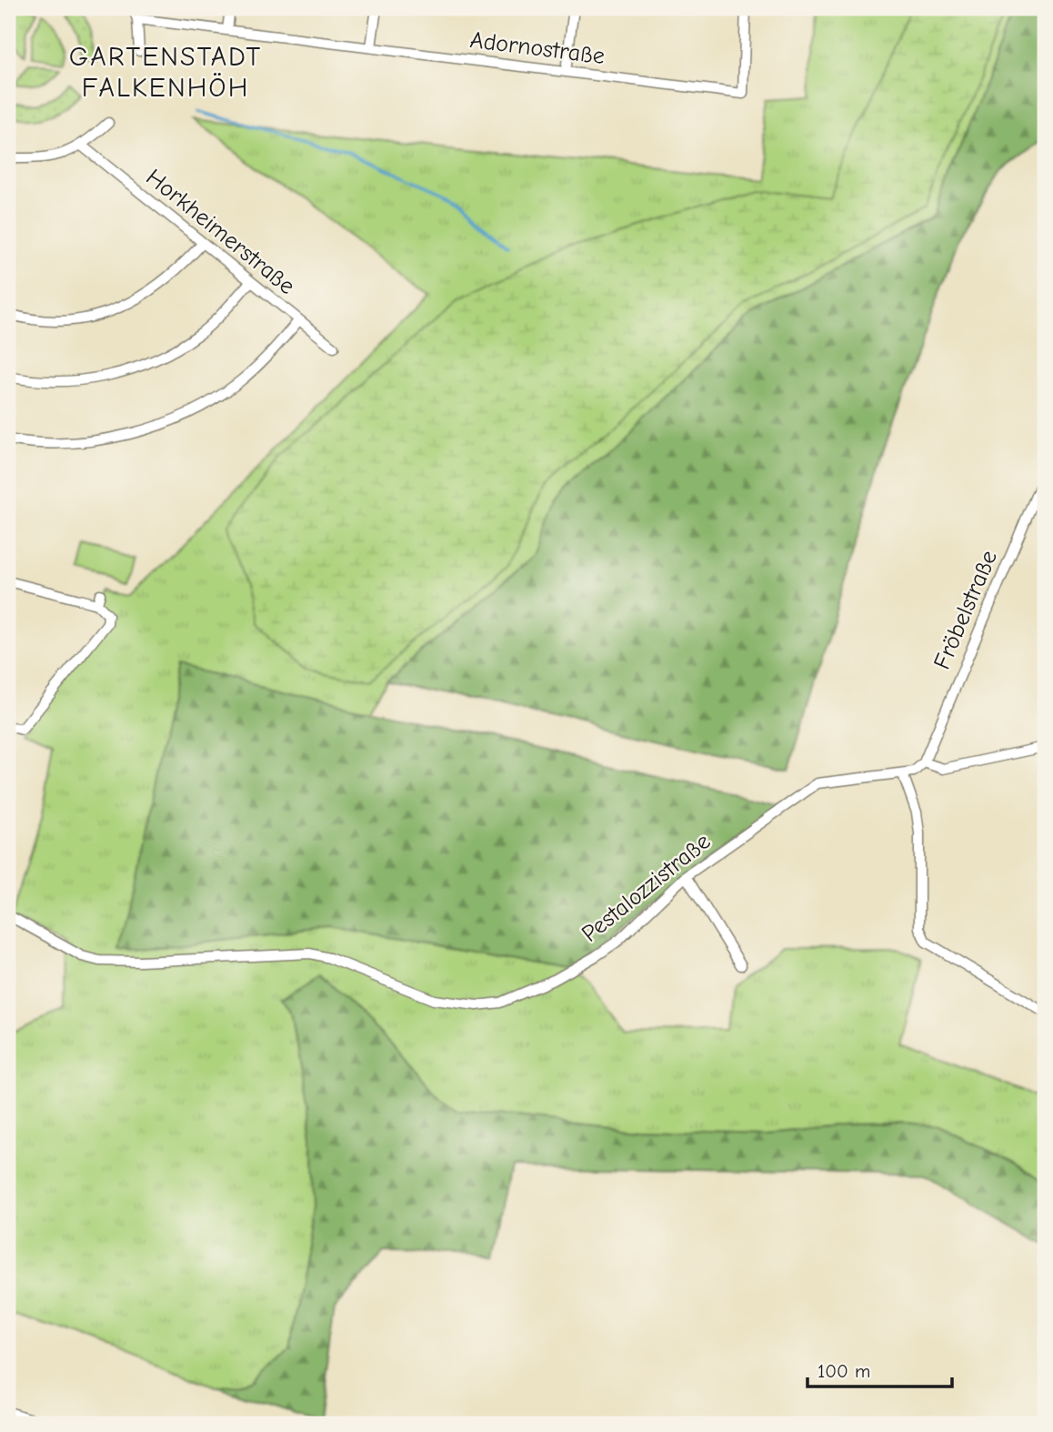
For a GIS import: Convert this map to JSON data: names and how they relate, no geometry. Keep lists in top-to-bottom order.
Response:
{
  "streets": {
    "street": [
      "Adornostraße",
      "Horkheimerstraße",
      "Fröbelstraße",
      "Pestalozzistraße"
    ]
  },
  "crossings": [
    ["Fröbelstraße", "Pestalozzistraße"]
  ],
  "districts": ["GARTENSTADT FALKENHÖH"],
  "scale_bar": "100 m"
}
